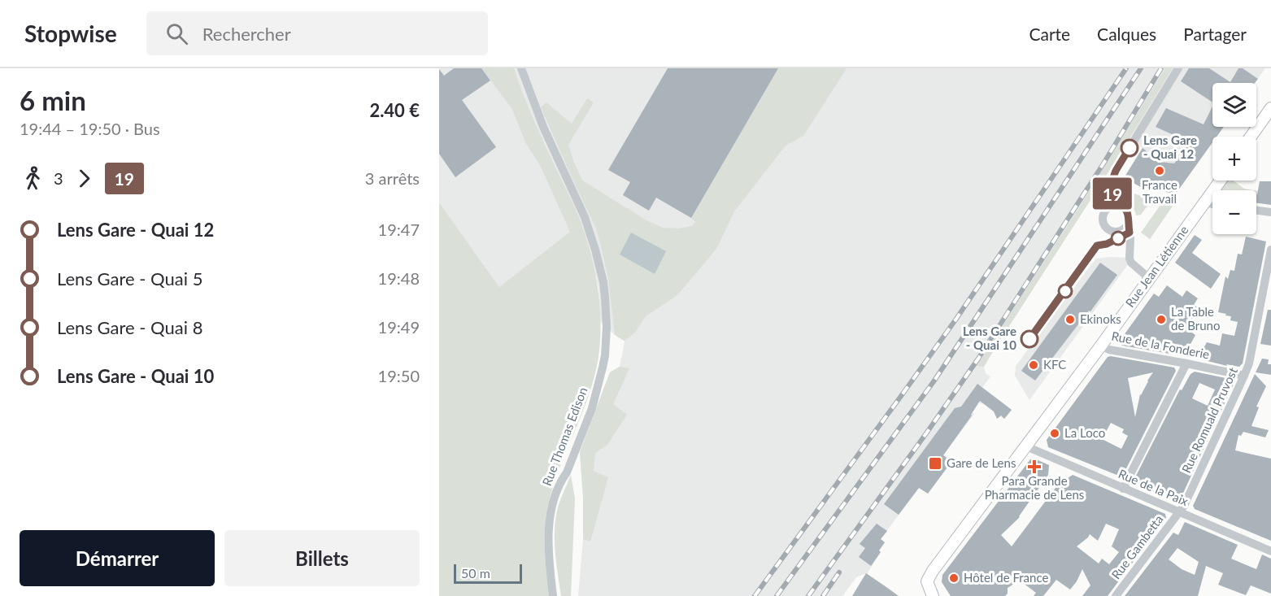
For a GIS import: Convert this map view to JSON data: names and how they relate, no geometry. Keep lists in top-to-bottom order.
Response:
{
  "streets": {
    "street": [
      "Rue Jean Létienne",
      "Rue de la Fonderie",
      "Rue Romuald Pruvost",
      "Rue Thomas Edison",
      "Rue de la Paix",
      "Rue Gambetta"
    ]
  },
  "crossings": [
    ["Rue Jean Létienne", "Rue de la Fonderie"],
    ["Rue Jean Létienne", "Rue de la Paix"],
    ["Rue de la Fonderie", "Rue Romuald Pruvost"],
    ["Rue Romuald Pruvost", "Rue de la Paix"],
    ["Rue Romuald Pruvost", "Rue Gambetta"],
    ["Rue de la Paix", "Rue Gambetta"]
  ],
  "places": {
    "other": [
      "Lens Gare - Quai 12",
      "France Travail",
      "Ekinoks",
      "La Table de Bruno",
      "Lens Gare - Quai 10",
      "KFC",
      "La Loco",
      "Hôtel de France"
    ],
    "transit": ["Gare de Lens"],
    "health": ["Para Grande Pharmacie de Lens"]
  },
  "lines": ["bus line 19"],
  "scale_bar": "50 m",
  "page": {
    "header": "Stopwise",
    "search": "Rechercher",
    "nav": ["Carte", "Calques", "Partager"],
    "heading": ["6 min", "19:44 – 19:50 · Bus", "2.40 €"],
    "on_map": "19",
    "map_buttons": ["+", "−"],
    "legs": ["3", "19", "3 arrêts"],
    "list": [
      {
        "name": "Lens Gare - Quai 12",
        "value": "19:47"
      },
      {
        "name": "Lens Gare - Quai 5",
        "value": "19:48"
      },
      {
        "name": "Lens Gare - Quai 8",
        "value": "19:49"
      },
      {
        "name": "Lens Gare - Quai 10",
        "value": "19:50"
      }
    ],
    "buttons": ["Démarrer", "Billets"],
    "scale": "50 m"
  }
}
